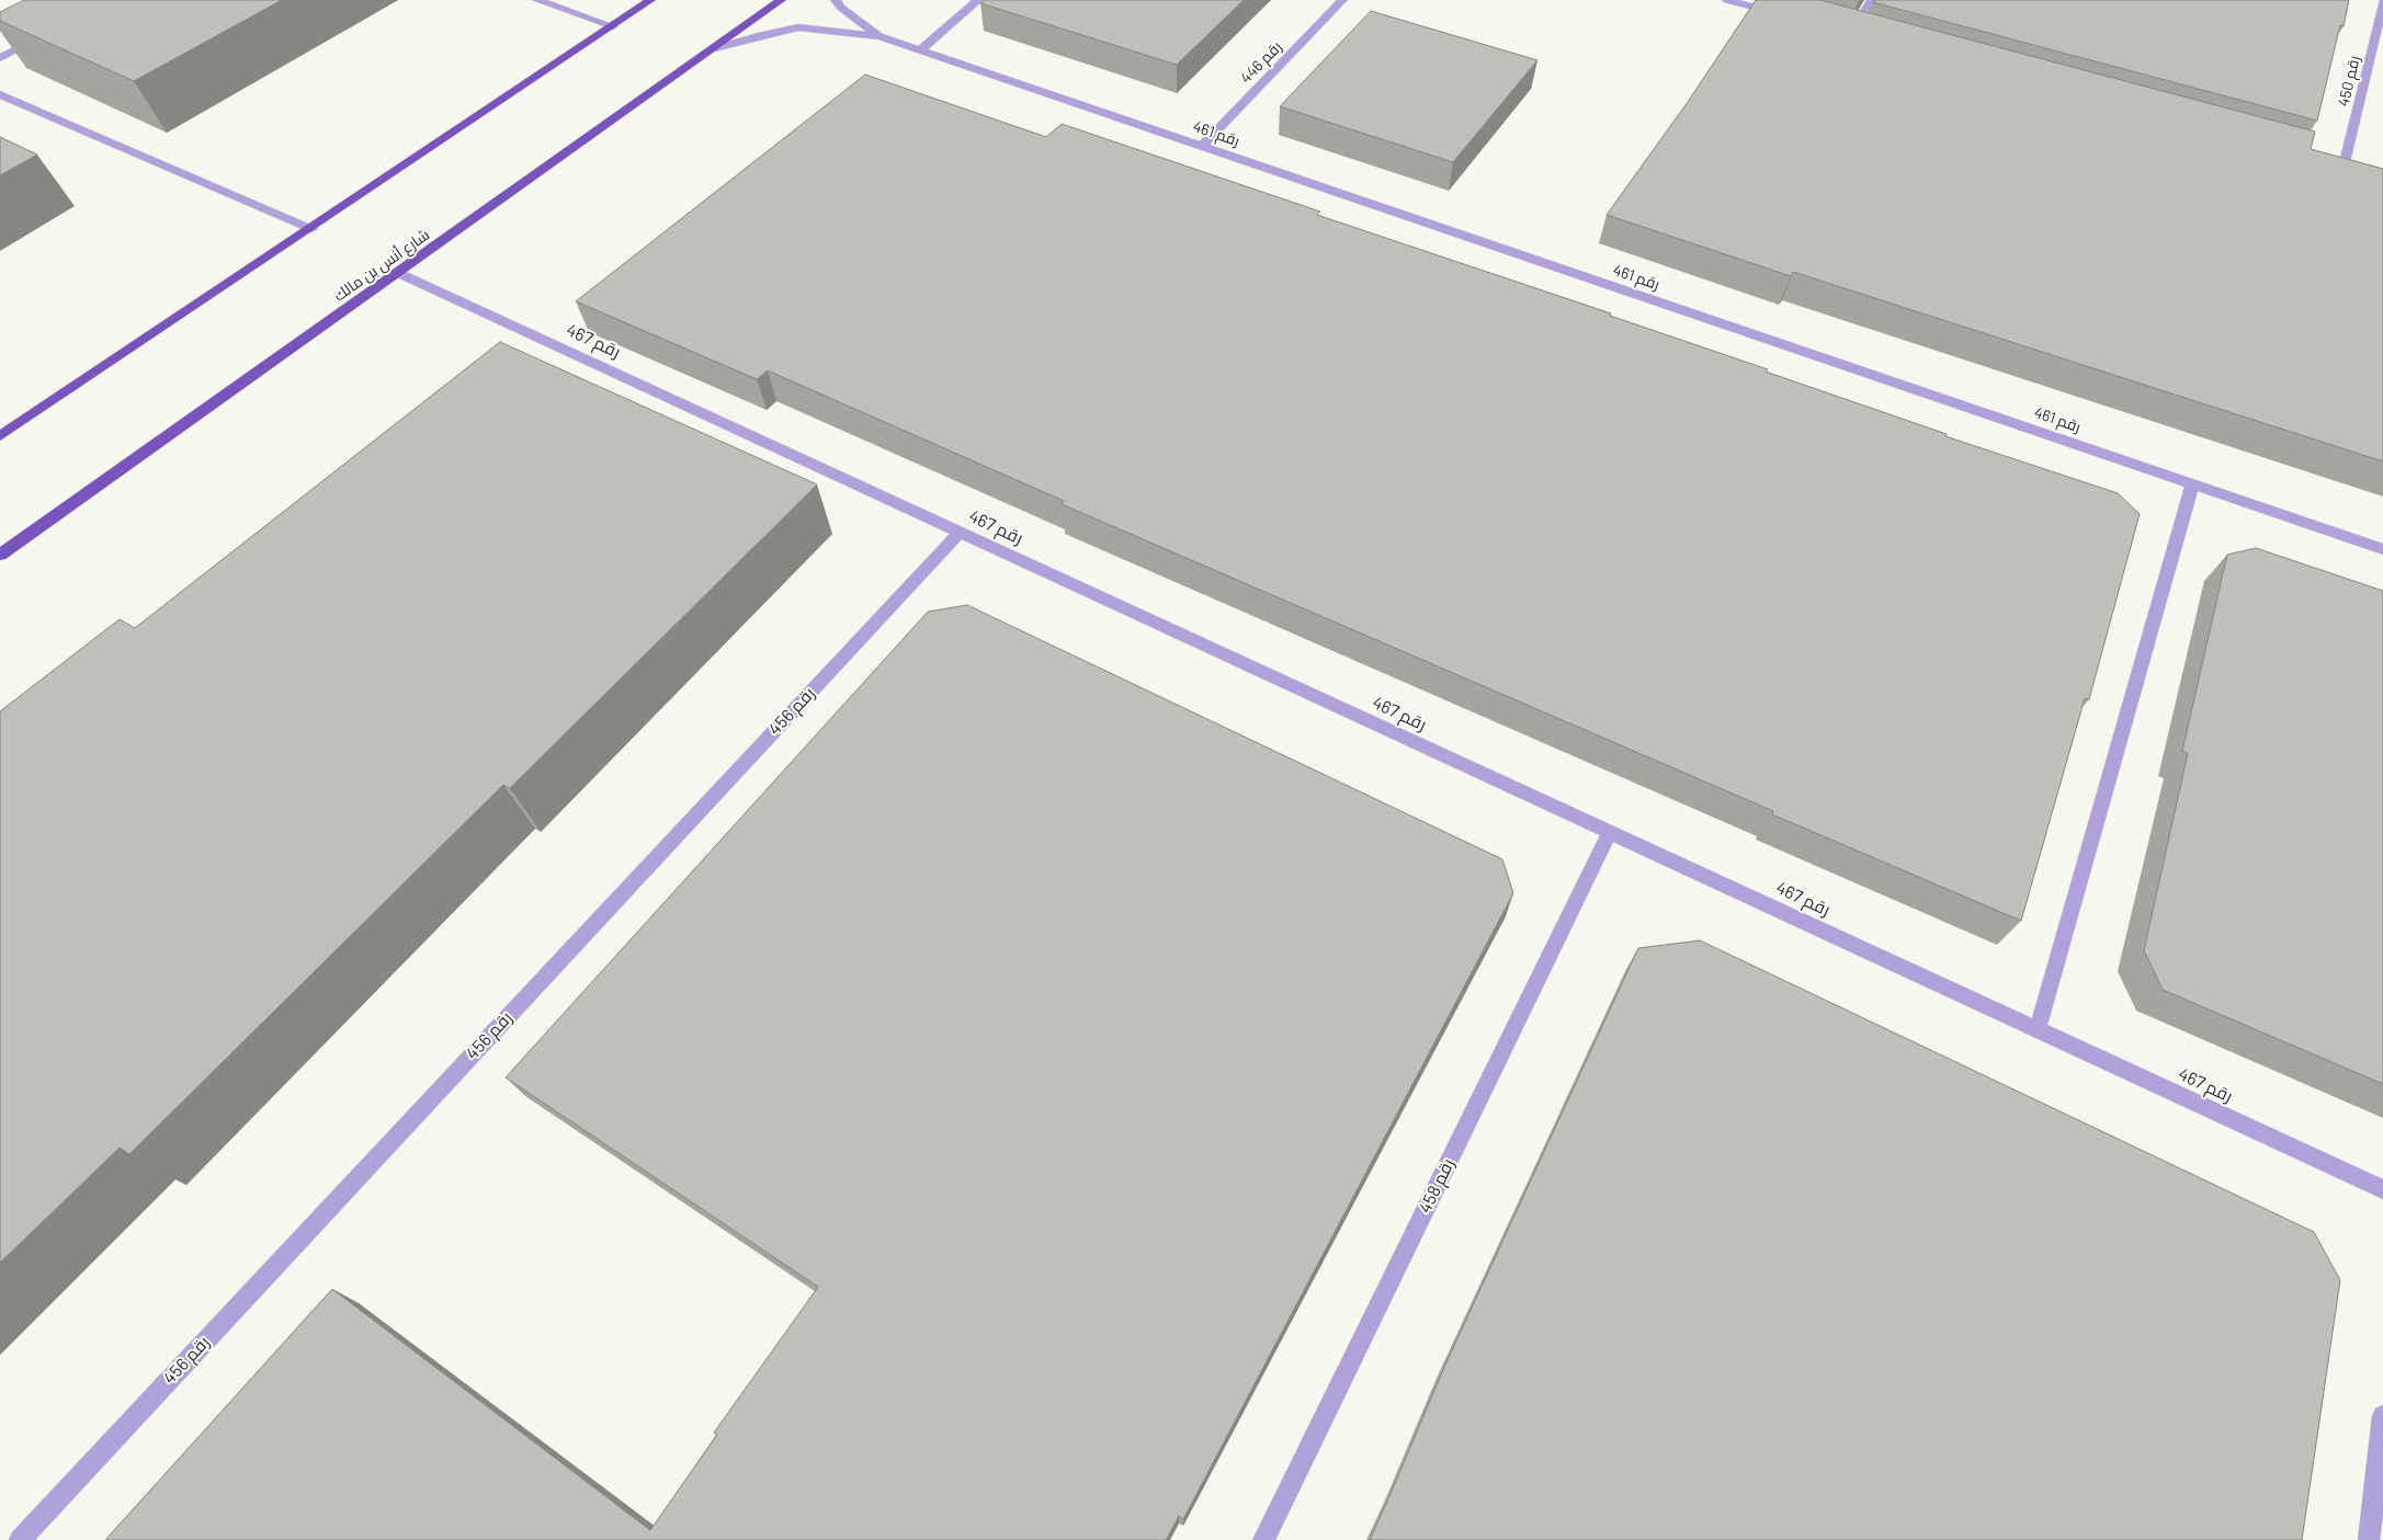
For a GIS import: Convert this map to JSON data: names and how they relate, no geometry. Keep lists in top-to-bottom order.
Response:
{
  "streets": {
    "main road": ["شارع أنس بن مالك"],
    "street": [
      "رقم 446",
      "رقم 450",
      "رقم 461",
      "رقم 467",
      "رقم 456",
      "رقم 458"
    ]
  },
  "crossings": [
    ["رقم 446", "رقم 461"],
    ["شارع أنس بن مالك", "رقم 467"],
    ["رقم 467", "رقم 456"],
    ["رقم 467", "رقم 458"]
  ]
}
